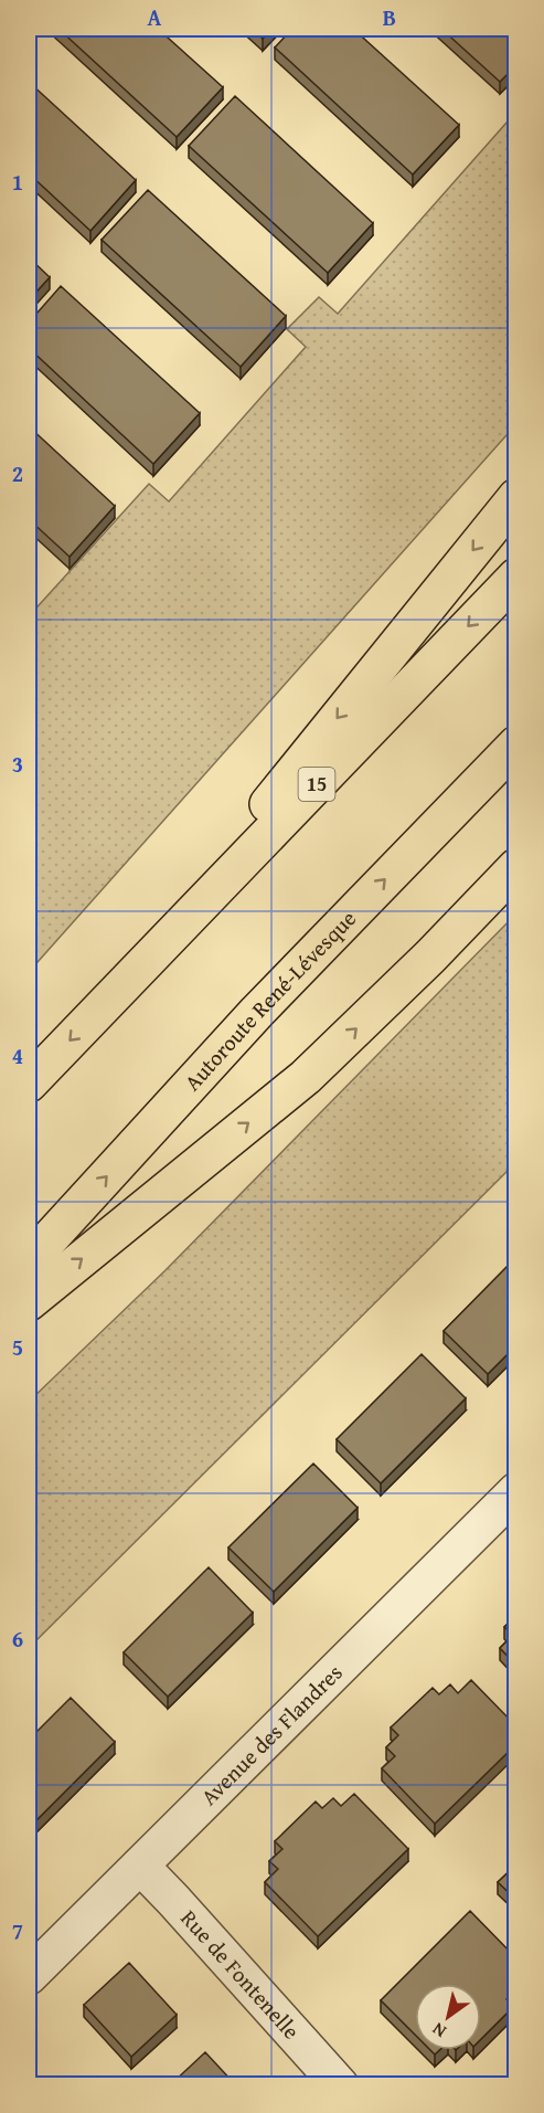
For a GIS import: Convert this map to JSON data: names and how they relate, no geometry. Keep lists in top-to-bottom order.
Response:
{
  "streets": {
    "highway": ["15", "Autoroute René-Lévesque"],
    "street": ["Avenue des Flandres", "Rue de Fontenelle"]
  },
  "crossings": [
    ["Avenue des Flandres", "Rue de Fontenelle"]
  ],
  "north": "bottom left",
  "grid": {
    "columns": ["A", "B"],
    "rows": [
      "1",
      "2",
      "3",
      "4",
      "5",
      "6",
      "7"
    ]
  }
}
